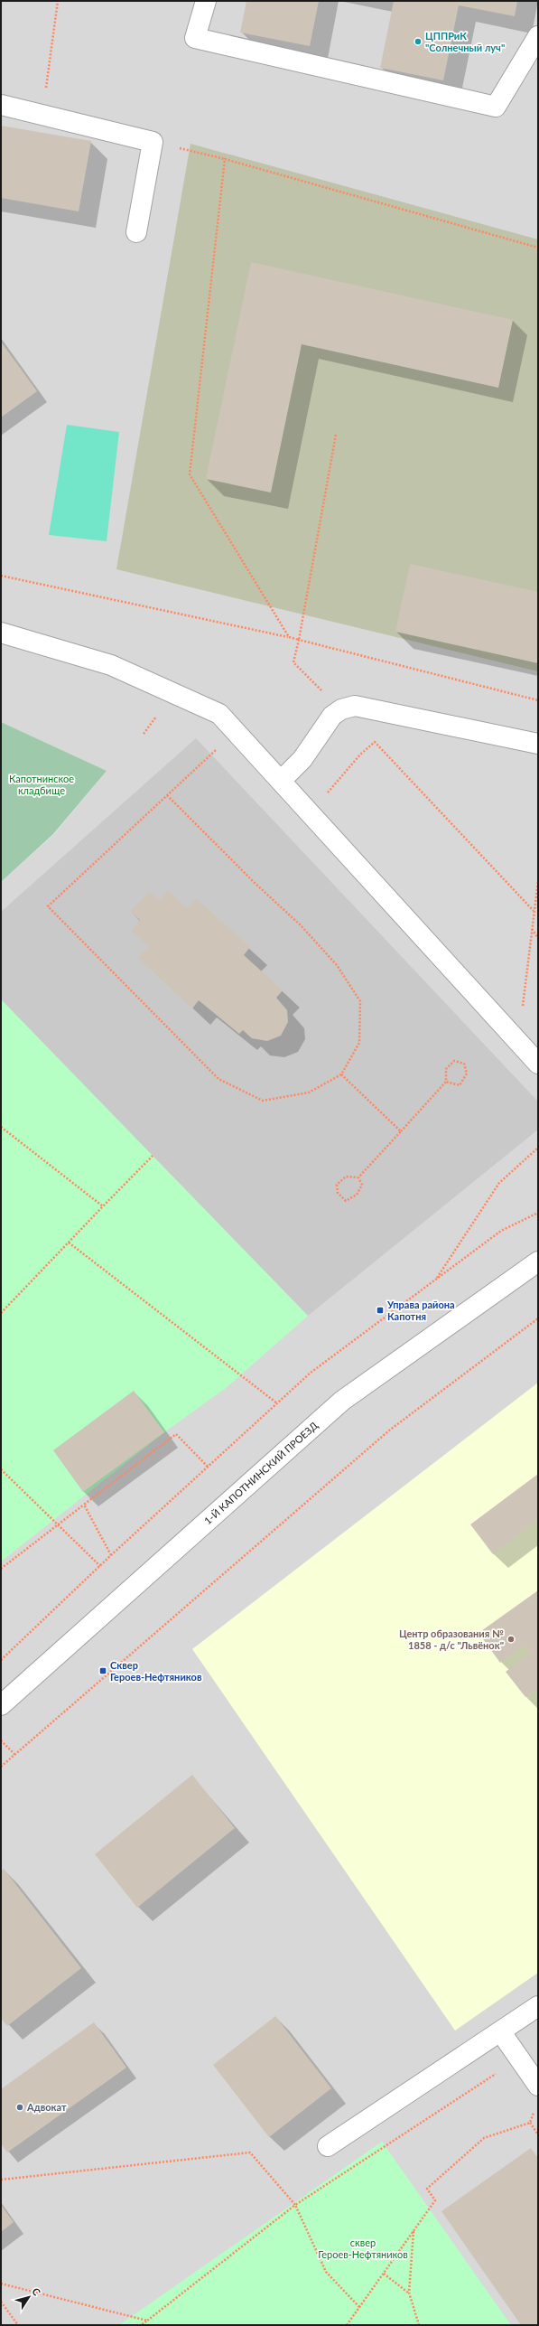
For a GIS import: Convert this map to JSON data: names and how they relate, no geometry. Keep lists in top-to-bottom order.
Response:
{
  "streets": {
    "street": ["1-Й КАПОТНИНСКИЙ ПРОЕЗД"]
  },
  "parks": ["Капотнинское кладбище", "сквер Героев-Нефтяников"],
  "places": {
    "other": ["ЦППРиК \"Солнечный луч\"", "Центр образования № 1858 - д/с \"Львёнок\"", "Адвокат"],
    "transit": ["Управа района Капотня", "Сквер Героев-Нефтяников"]
  },
  "north": "top right"
}
